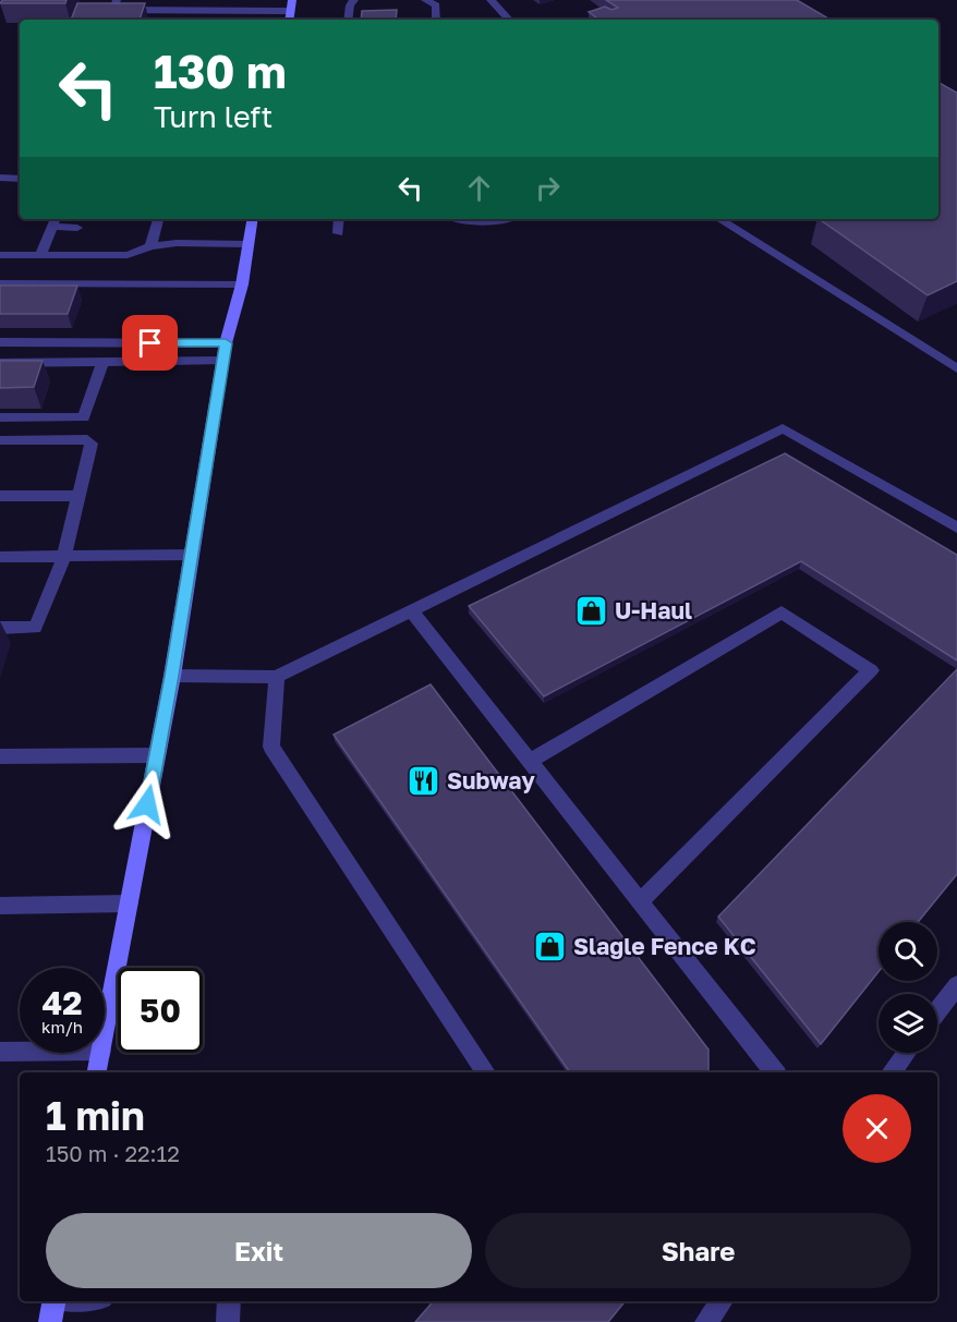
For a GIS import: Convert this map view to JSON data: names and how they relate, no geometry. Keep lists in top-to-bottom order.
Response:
{
  "places": {
    "shop": ["U-Haul", "Slagle Fence KC"],
    "restaurant": ["Subway"]
  },
  "page": {
    "turn": ["130 m", "Turn left"],
    "speed": "42 km/h",
    "limit": "50",
    "heading": ["1 min", "150 m · 22:12"],
    "buttons": ["Exit", "Share"]
  }
}
